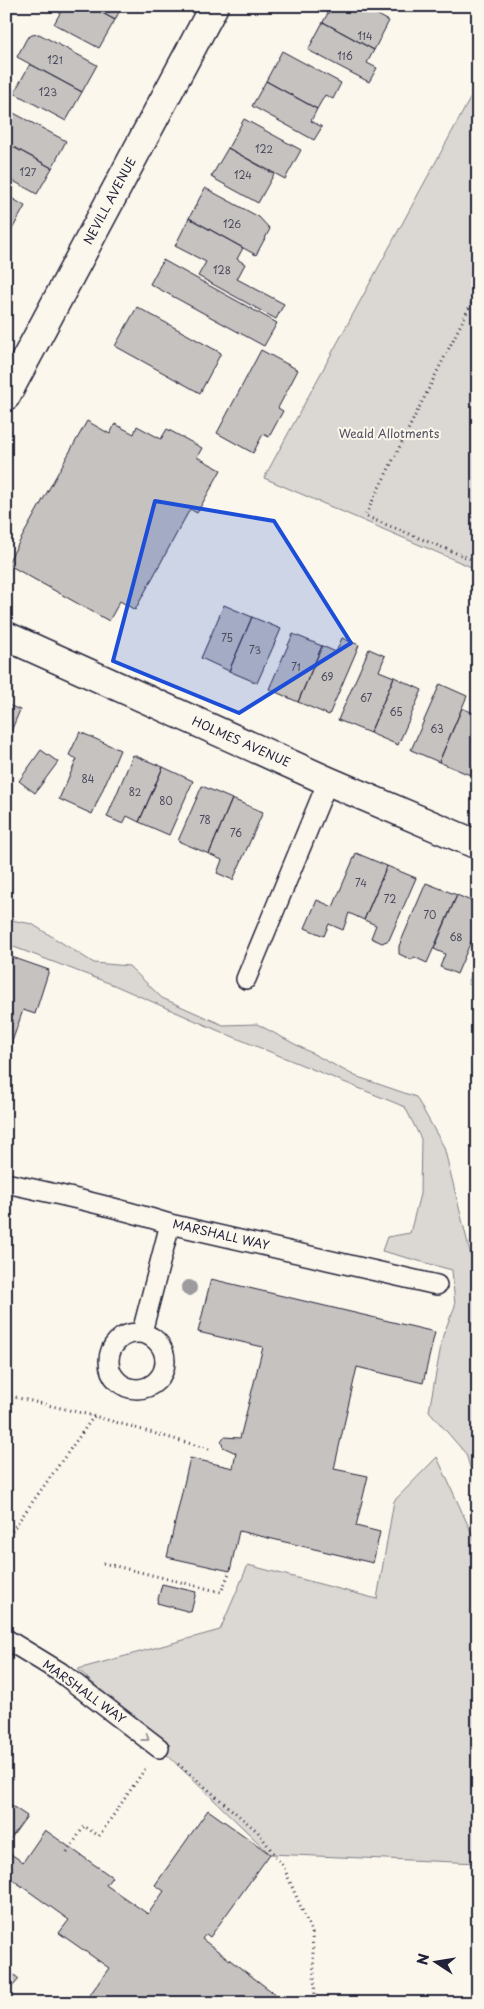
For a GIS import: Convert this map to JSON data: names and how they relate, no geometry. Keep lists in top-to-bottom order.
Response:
{
  "streets": {
    "street": ["NEVILL AVENUE", "HOLMES AVENUE"],
    "lane": ["MARSHALL WAY"]
  },
  "parks": ["Weald Allotments"],
  "house_numbers": [
    "114",
    "116",
    "121",
    "123",
    "122",
    "127",
    "124",
    "126",
    "128",
    "75",
    "73",
    "71",
    "69",
    "67",
    "65",
    "63",
    "84",
    "82",
    "80",
    "78",
    "76",
    "74",
    "72",
    "70",
    "68"
  ],
  "north": "left"
}
